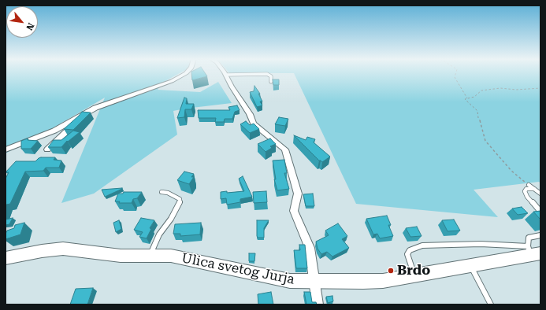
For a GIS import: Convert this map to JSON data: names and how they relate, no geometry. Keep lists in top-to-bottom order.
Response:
{
  "streets": {
    "main road": ["Ulica svetog Jurja"]
  },
  "places": ["Brdo"],
  "north": "bottom right"
}
